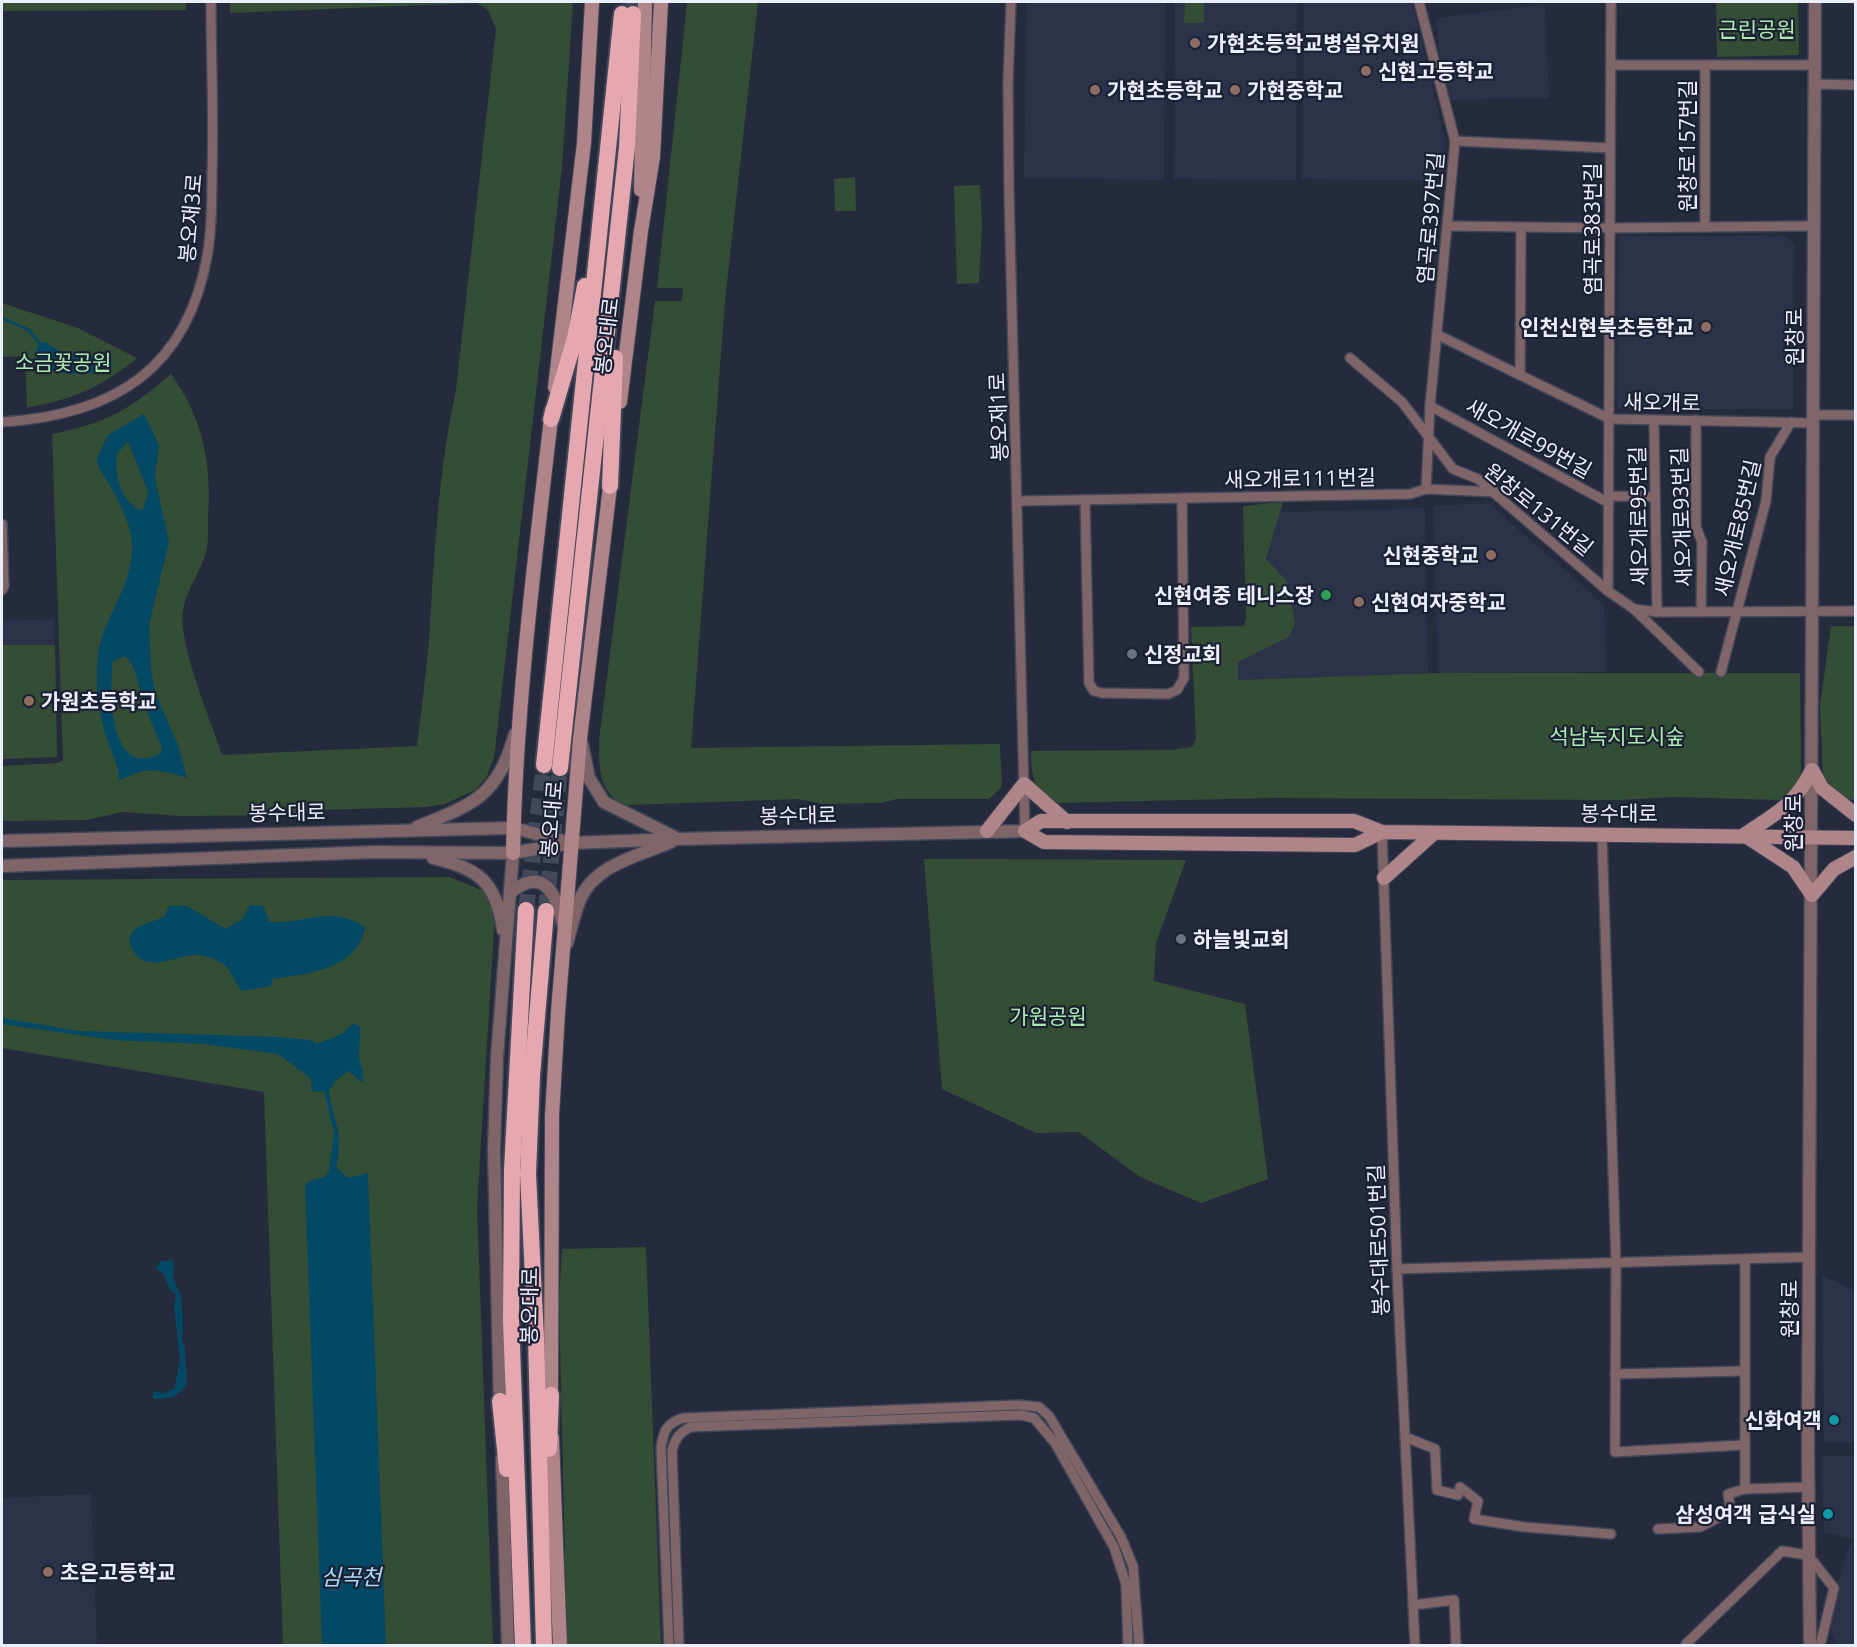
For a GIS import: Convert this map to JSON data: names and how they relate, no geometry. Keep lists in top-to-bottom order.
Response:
{
  "streets": {
    "highway": ["봉오대로"],
    "main road": ["봉수대로"],
    "street": [
      "원창로157번길",
      "봉오재3로",
      "염곡로397번길",
      "염곡로383번길",
      "원창로",
      "새오개로",
      "봉오재1로",
      "새오개로99번길",
      "새오개로111번길",
      "원창로131번길",
      "새오개로95번길",
      "새오개로93번길",
      "새오개로85번길",
      "봉수대로501번길"
    ]
  },
  "crossings": [
    ["원창로157번길", "염곡로397번길"],
    ["원창로157번길", "염곡로383번길"],
    ["원창로157번길", "원창로"],
    ["염곡로397번길", "염곡로383번길"],
    ["염곡로397번길", "새오개로"],
    ["염곡로383번길", "새오개로"],
    ["염곡로383번길", "새오개로99번길"],
    ["봉오대로", "봉수대로"],
    ["원창로", "새오개로"],
    ["원창로", "원창로131번길"],
    ["원창로", "봉수대로"],
    ["새오개로", "새오개로99번길"],
    ["새오개로", "새오개로95번길"],
    ["새오개로", "새오개로93번길"],
    ["새오개로", "새오개로85번길"],
    ["봉오재1로", "새오개로111번길"],
    ["봉오재1로", "봉수대로"],
    ["새오개로99번길", "원창로131번길"],
    ["새오개로111번길", "원창로131번길"],
    ["원창로131번길", "새오개로95번길"],
    ["원창로131번길", "새오개로93번길"],
    ["원창로131번길", "새오개로85번길"],
    ["봉수대로", "봉수대로501번길"]
  ],
  "water": ["심곡천"],
  "parks": [
    "근린공원",
    "소금꽃공원",
    "석남녹지도시숲",
    "가원공원"
  ],
  "places": [
    "가현초등학교병설유치원",
    "신현고등학교",
    "가현초등학교",
    "가현중학교",
    "인천신현북초등학교",
    "신현중학교",
    "신현여중 테니스장",
    "신현여자중학교",
    "신정교회",
    "가원초등학교",
    "하늘빛교회",
    "신화여객",
    "삼성여객 급식실",
    "초은고등학교"
  ]
}
